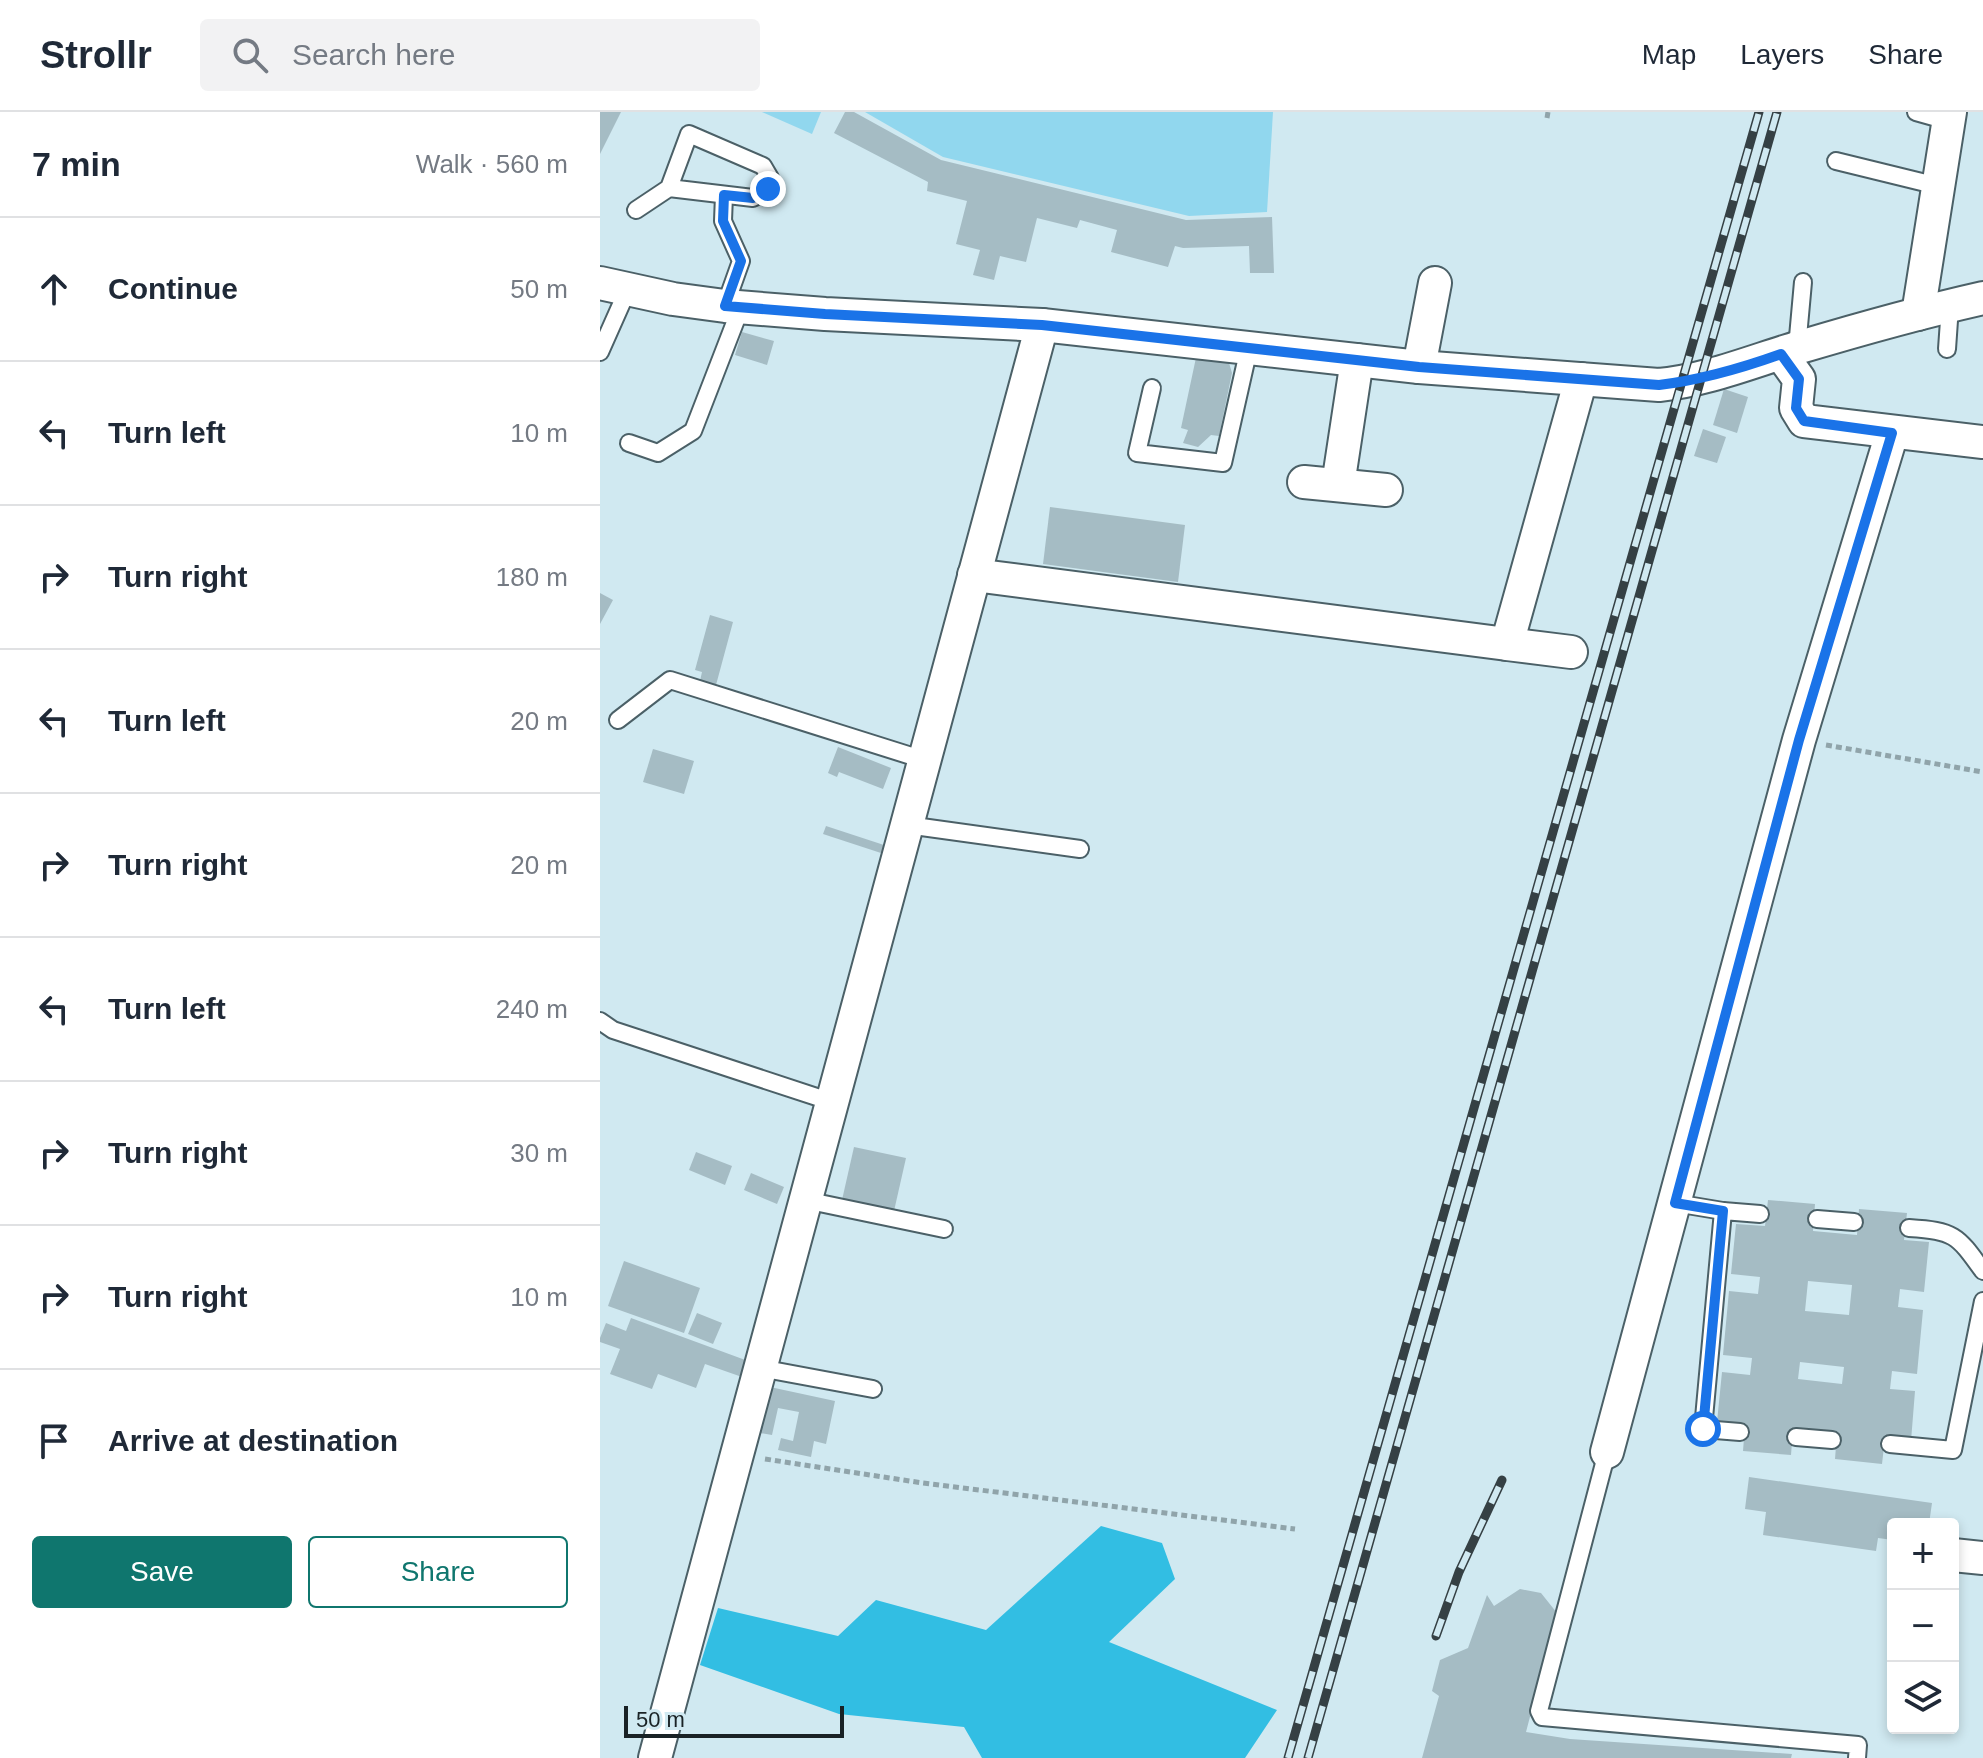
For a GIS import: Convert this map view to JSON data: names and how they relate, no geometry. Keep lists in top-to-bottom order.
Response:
{
  "scale_bar": "50 m",
  "page": {
    "header": "Strollr",
    "search": "Search here",
    "nav": ["Map", "Layers", "Share"],
    "heading": ["7 min", "Walk · 560 m"],
    "list": [
      ["Continue", "50 m"],
      ["Turn left", "10 m"],
      ["Turn right", "180 m"],
      ["Turn left", "20 m"],
      ["Turn right", "20 m"],
      ["Turn left", "240 m"],
      ["Turn right", "30 m"],
      ["Turn right", "10 m"],
      "Arrive at destination"
    ],
    "buttons": ["Save", "Share"],
    "map_buttons": ["+", "−"],
    "scale": "50 m"
  }
}
